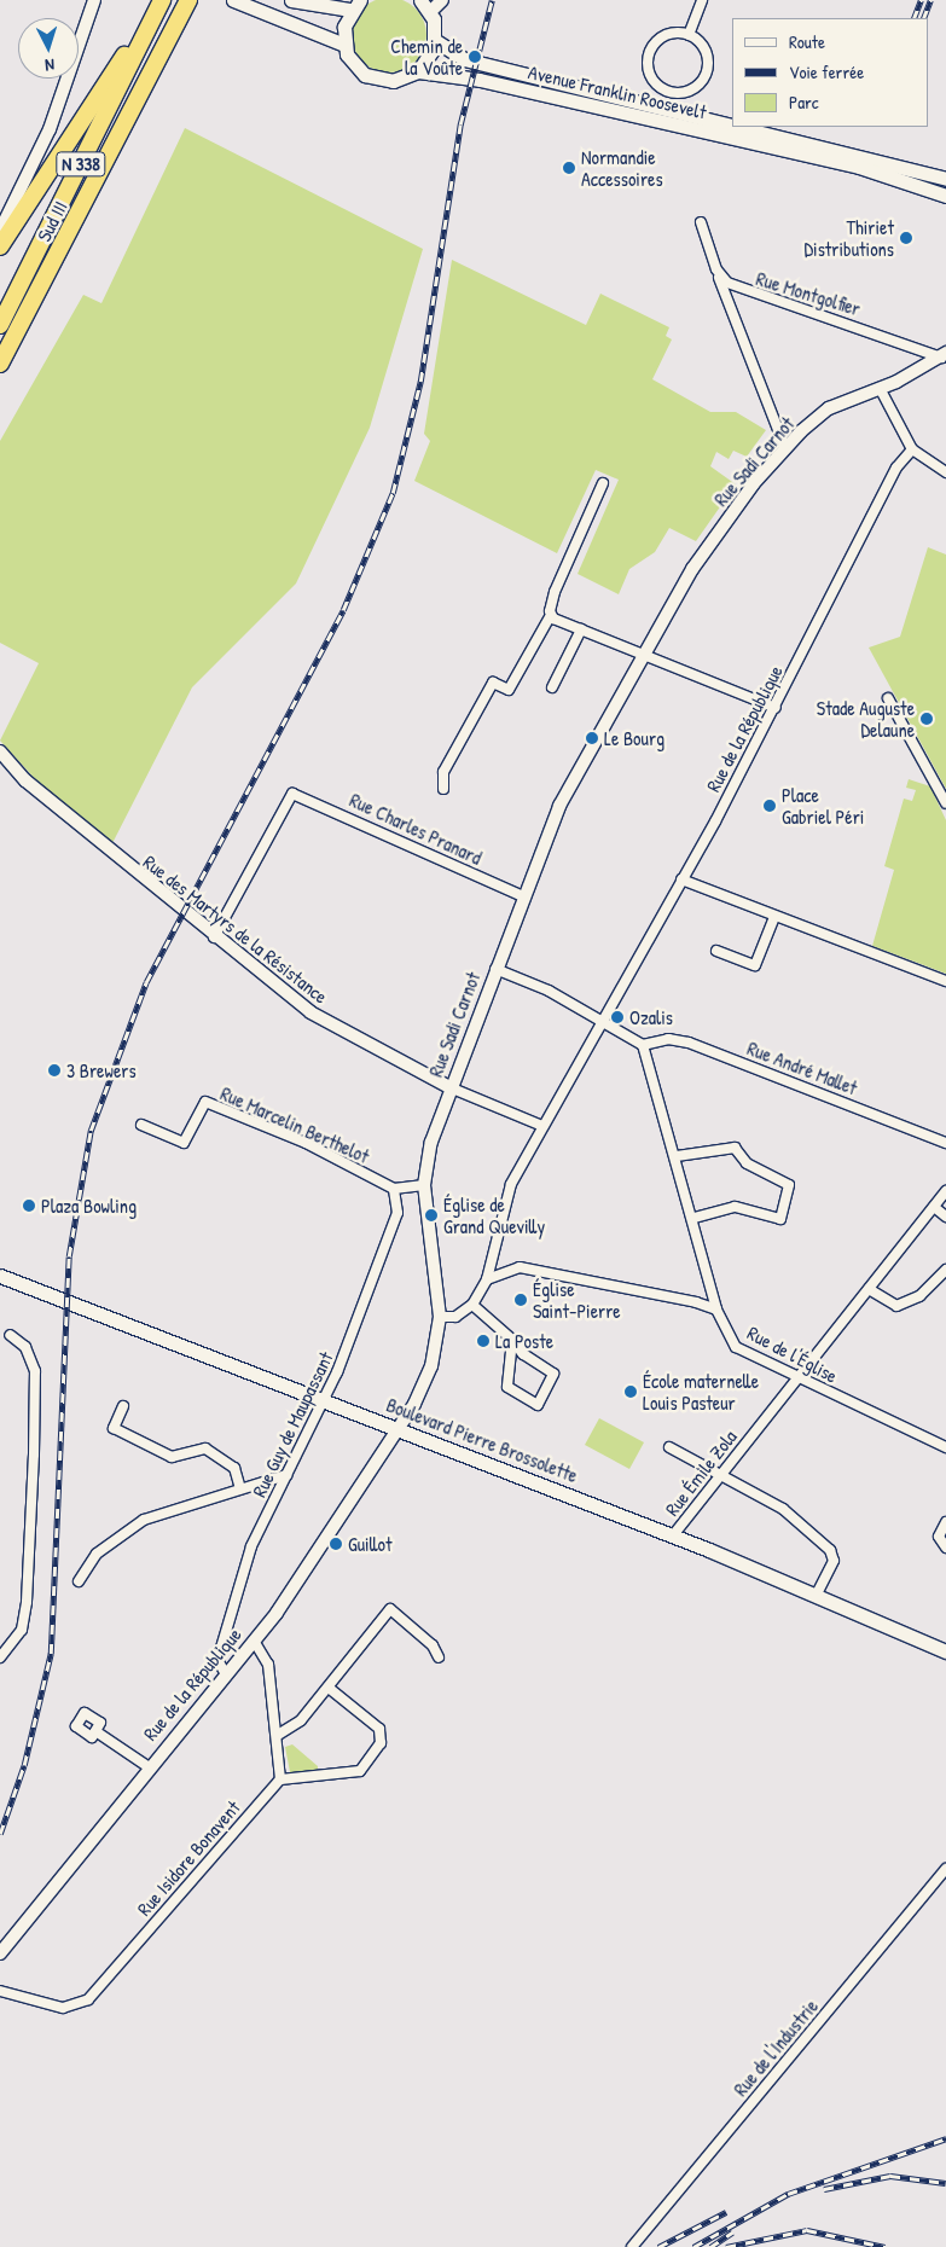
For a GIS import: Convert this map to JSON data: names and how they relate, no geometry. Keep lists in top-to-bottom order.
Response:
{
  "streets": {
    "highway": ["N 338", "Sud III"],
    "main road": ["Avenue Franklin Roosevelt", "Boulevard Pierre Brossolette"],
    "street": [
      "Rue Montgolfier",
      "Rue Sadi Carnot",
      "Rue de la République",
      "Rue Charles Pranard",
      "Rue des Martyrs de la Résistance",
      "Rue André Mallet",
      "Rue Marcelin Berthelot",
      "Rue de l'Église",
      "Rue Guy de Maupassant",
      "Rue Émile Zola",
      "Rue Isidore Bonavent",
      "Rue de l'Industrie"
    ]
  },
  "crossings": [
    ["Rue Montgolfier", "Rue Sadi Carnot"],
    ["Rue Sadi Carnot", "Rue de la République"],
    ["Rue Sadi Carnot", "Rue Charles Pranard"],
    ["Rue Sadi Carnot", "Rue des Martyrs de la Résistance"],
    ["Rue Sadi Carnot", "Boulevard Pierre Brossolette"],
    ["Rue de la République", "Rue des Martyrs de la Résistance"],
    ["Rue de la République", "Rue Guy de Maupassant"],
    ["Rue de la République", "Boulevard Pierre Brossolette"],
    ["Rue Charles Pranard", "Rue des Martyrs de la Résistance"],
    ["Rue André Mallet", "Rue de l'Église"],
    ["Rue Marcelin Berthelot", "Rue Guy de Maupassant"],
    ["Rue de l'Église", "Rue Émile Zola"],
    ["Rue Guy de Maupassant", "Boulevard Pierre Brossolette"],
    ["Boulevard Pierre Brossolette", "Rue Émile Zola"]
  ],
  "places": [
    "Chemin de la Voûte",
    "Normandie Accessoires",
    "Thiriet Distributions",
    "Stade Auguste Delaune",
    "Le Bourg",
    "Place Gabriel Péri",
    "Ozalis",
    "3 Brewers",
    "Plaza Bowling",
    "Église de Grand Quevilly",
    "Église Saint-Pierre",
    "La Poste",
    "École maternelle Louis Pasteur",
    "Guillot"
  ],
  "legend": ["Route", "Voie ferrée", "Parc"],
  "north": "bottom"
}
